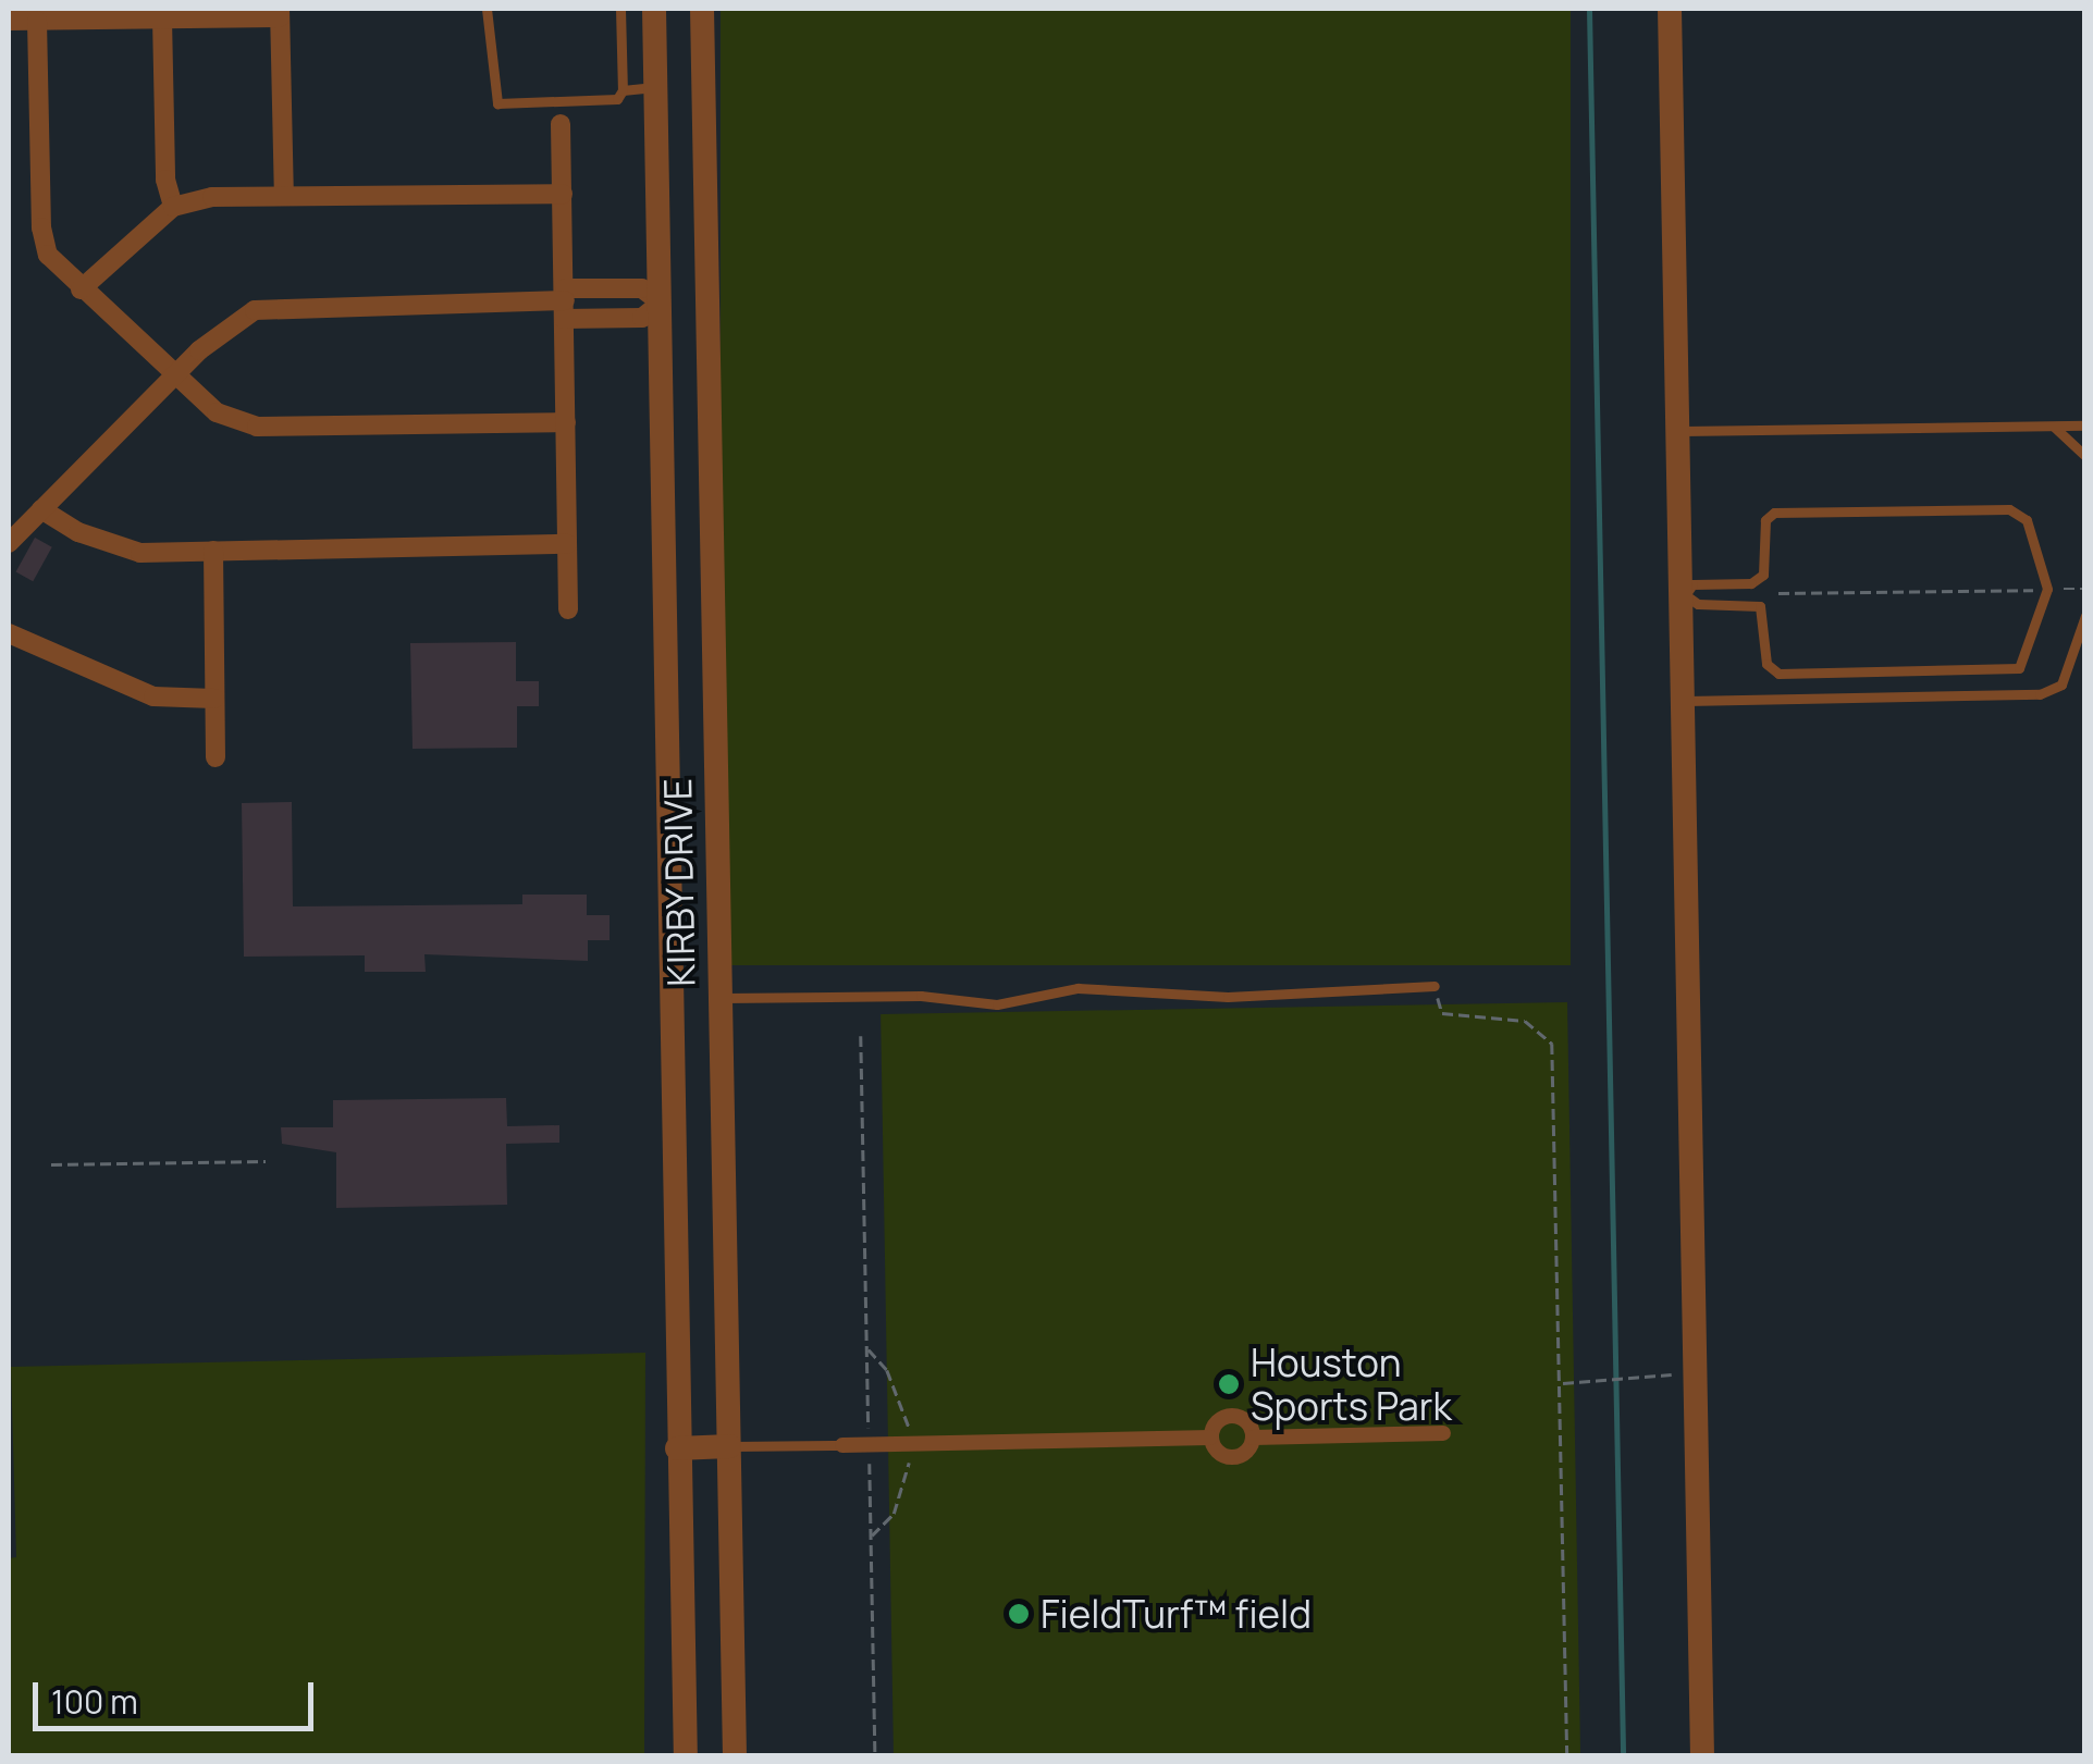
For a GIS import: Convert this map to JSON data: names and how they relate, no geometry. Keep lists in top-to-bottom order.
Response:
{
  "streets": {
    "street": ["KIRBY DRIVE"]
  },
  "places": ["Houston Sports Park", "FieldTurf™ field"],
  "scale_bar": "100 m"
}
